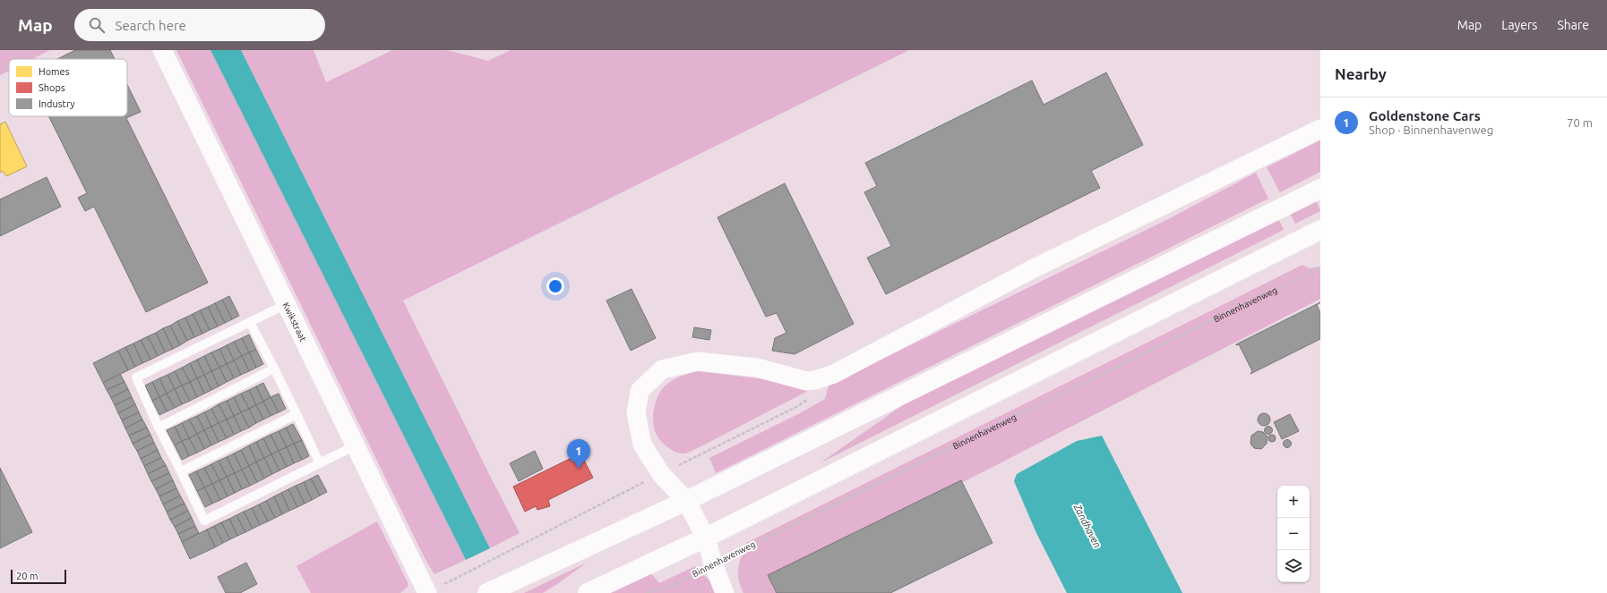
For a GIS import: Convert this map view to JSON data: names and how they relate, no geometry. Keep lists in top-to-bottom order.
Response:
{
  "streets": {
    "street": ["Kwikstraat"],
    "path": ["Binnenhavenweg"]
  },
  "water": ["Zandhaven"],
  "legend": ["Homes", "Shops", "Industry"],
  "scale_bar": "20 m",
  "page": {
    "header": "Map",
    "search": "Search here",
    "nav": ["Map", "Layers", "Share"],
    "heading": "Nearby",
    "list": [
      {
        "mark": "1",
        "name": "Goldenstone Cars",
        "note": "Shop · Binnenhavenweg",
        "value": "70 m"
      }
    ],
    "pins": "1",
    "map_buttons": ["+", "−"],
    "scale": "20 m"
  }
}
